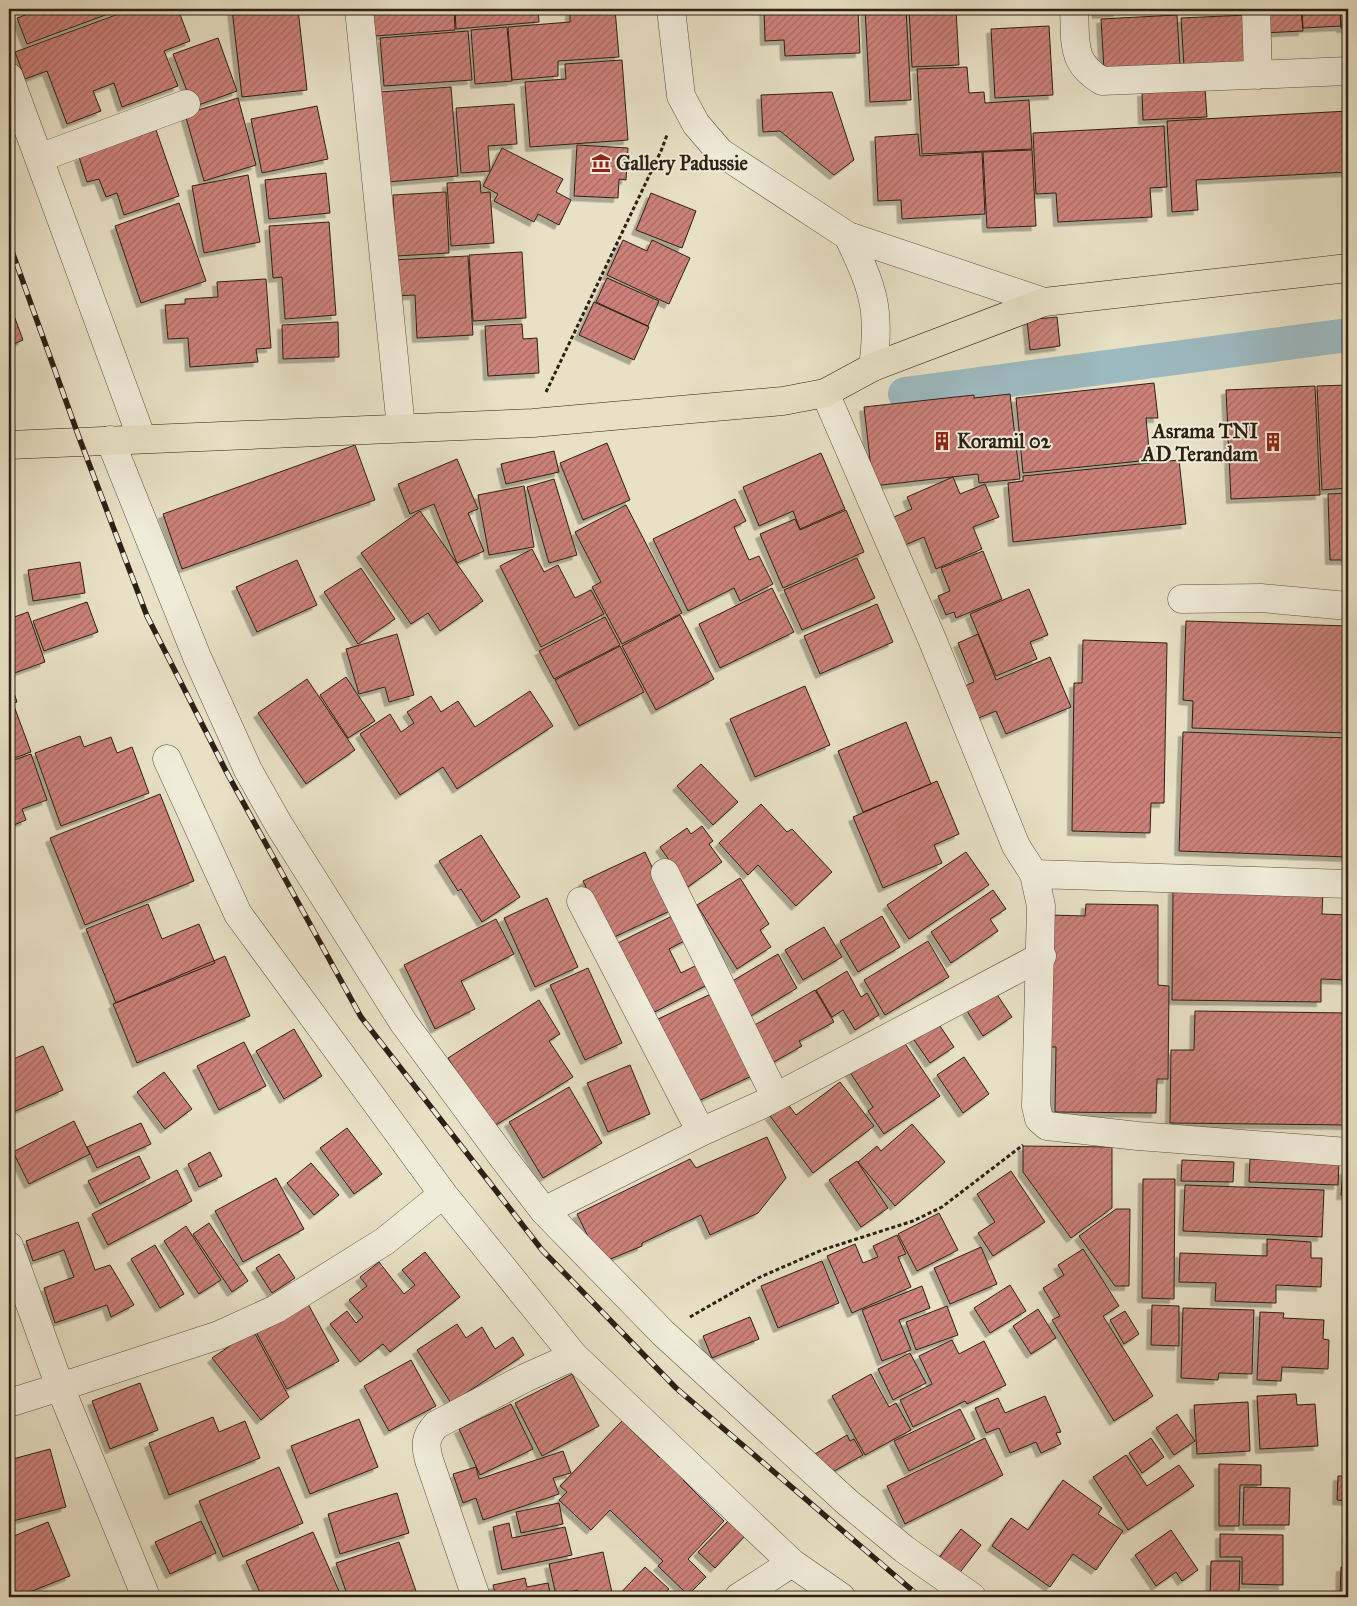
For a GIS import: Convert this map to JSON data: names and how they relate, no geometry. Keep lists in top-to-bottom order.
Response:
{
  "places": {
    "museum": ["Gallery Padussie"],
    "building": ["Koramil 02", "Asrama TNI AD Terandam"]
  }
}
